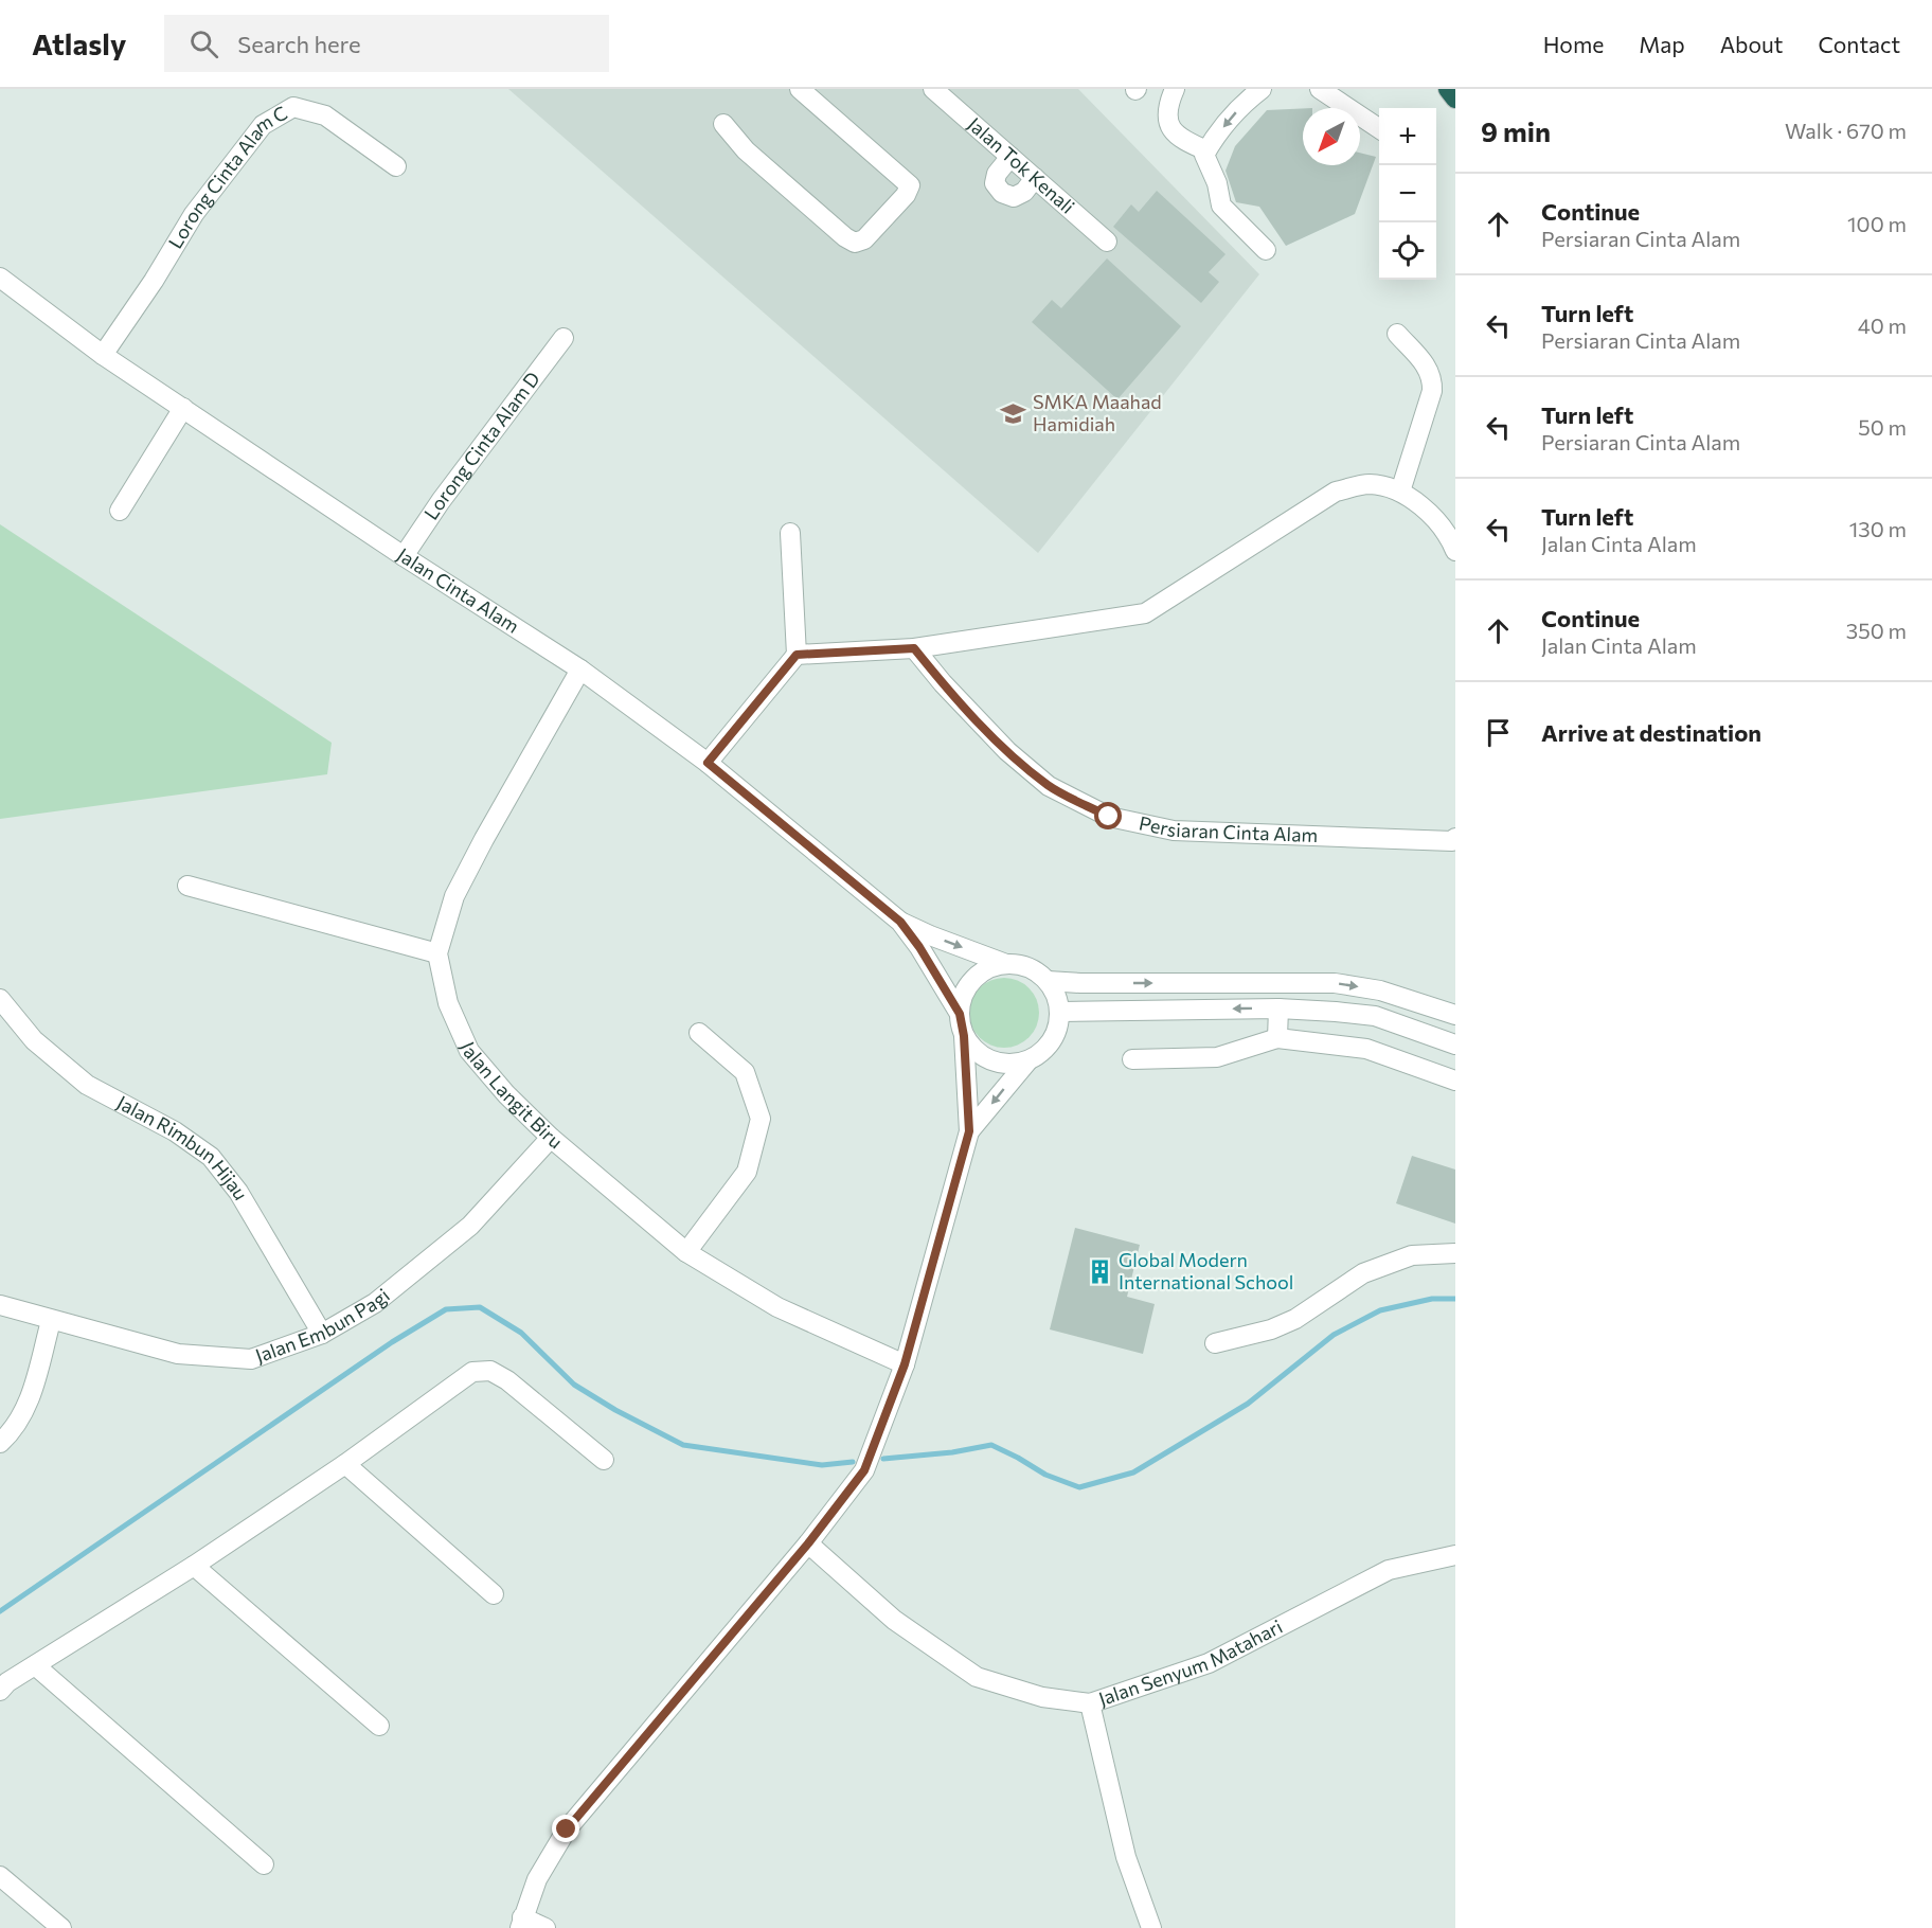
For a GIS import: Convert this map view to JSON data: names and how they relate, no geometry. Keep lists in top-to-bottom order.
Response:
{
  "streets": {
    "street": [
      "Jalan Tok Kenali",
      "Lorong Cinta Alam C",
      "Lorong Cinta Alam D",
      "Jalan Cinta Alam",
      "Persiaran Cinta Alam",
      "Jalan Langit Biru",
      "Jalan Rimbun Hijau",
      "Jalan Embun Pagi",
      "Jalan Senyum Matahari"
    ]
  },
  "crossings": [
    ["Lorong Cinta Alam C", "Jalan Cinta Alam"],
    ["Lorong Cinta Alam D", "Jalan Cinta Alam"],
    ["Jalan Cinta Alam", "Jalan Langit Biru"],
    ["Jalan Langit Biru", "Jalan Embun Pagi"],
    ["Jalan Rimbun Hijau", "Jalan Embun Pagi"]
  ],
  "places": {
    "school or university": ["SMKA Maahad Hamidiah"],
    "building": ["Global Modern International School"]
  },
  "north": "bottom left",
  "page": {
    "header": "Atlasly",
    "search": "Search here",
    "nav": [
      "Home",
      "Map",
      "About",
      "Contact"
    ],
    "heading": ["9 min", "Walk · 670 m"],
    "map_buttons": ["+", "−"],
    "list": [
      ["Continue", "Persiaran Cinta Alam", "100 m"],
      ["Turn left", "Persiaran Cinta Alam", "40 m"],
      ["Turn left", "Persiaran Cinta Alam", "50 m"],
      ["Turn left", "Jalan Cinta Alam", "130 m"],
      ["Continue", "Jalan Cinta Alam", "350 m"],
      "Arrive at destination"
    ]
  }
}
